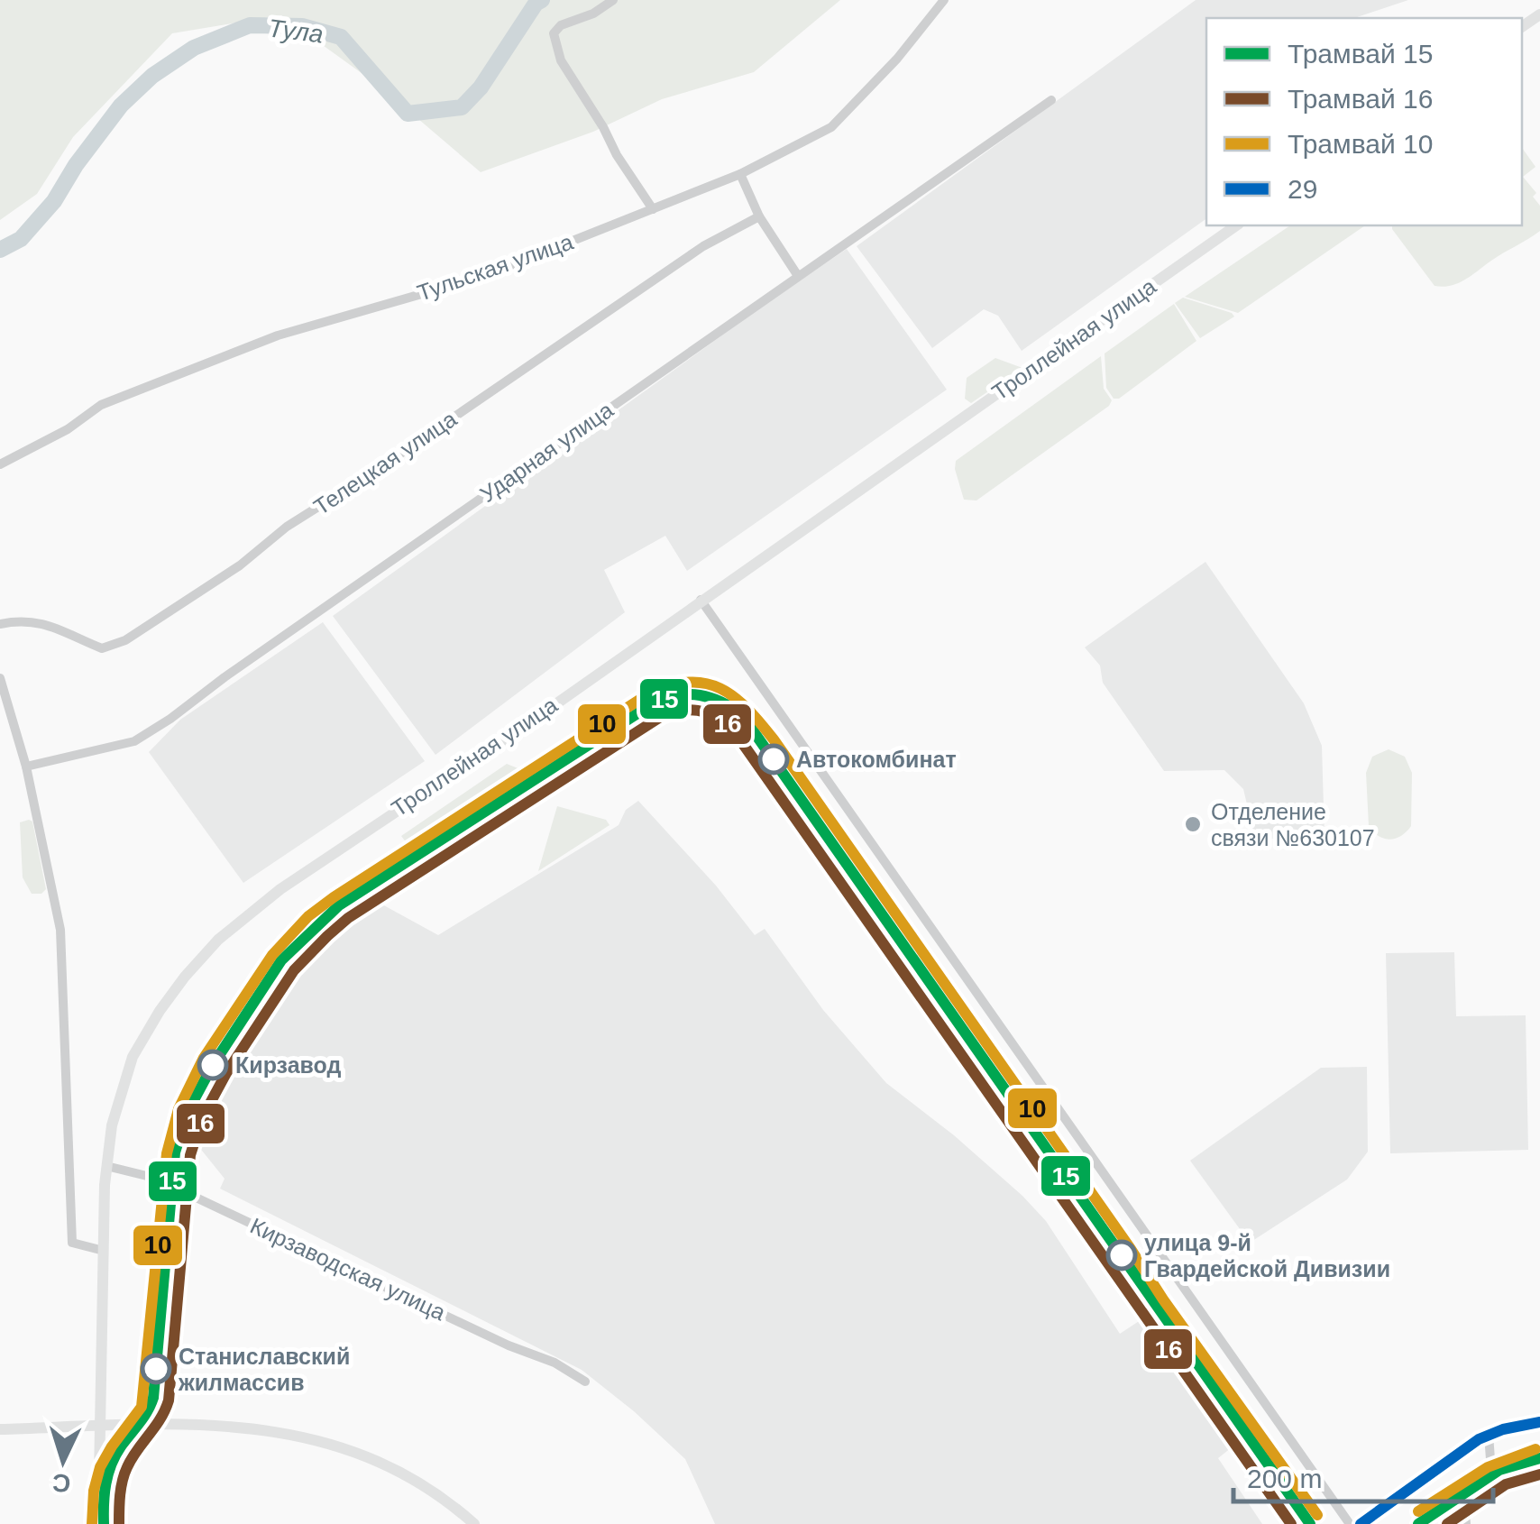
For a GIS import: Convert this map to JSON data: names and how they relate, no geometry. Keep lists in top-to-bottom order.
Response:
{
  "streets": {
    "main road": ["Троллейная улица"],
    "street": [
      "Тульская улица",
      "Ударная улица",
      "Телецкая улица",
      "Кирзаводская улица"
    ]
  },
  "crossings": [
    ["Троллейная улица", "Кирзаводская улица"]
  ],
  "water": ["Тула"],
  "places": [
    "Автокомбинат",
    "Отделение связи №630107",
    "Кирзавод",
    "улица 9-й Гвардейской Дивизии",
    "Станиславский жилмассив"
  ],
  "lines": [
    "tram line 10",
    "tram line 15",
    "tram line 16",
    "transit line 29"
  ],
  "legend": [
    "Трамвай 15",
    "Трамвай 16",
    "Трамвай 10",
    "29"
  ],
  "scale_bar": "200 m",
  "north": "bottom"
}
